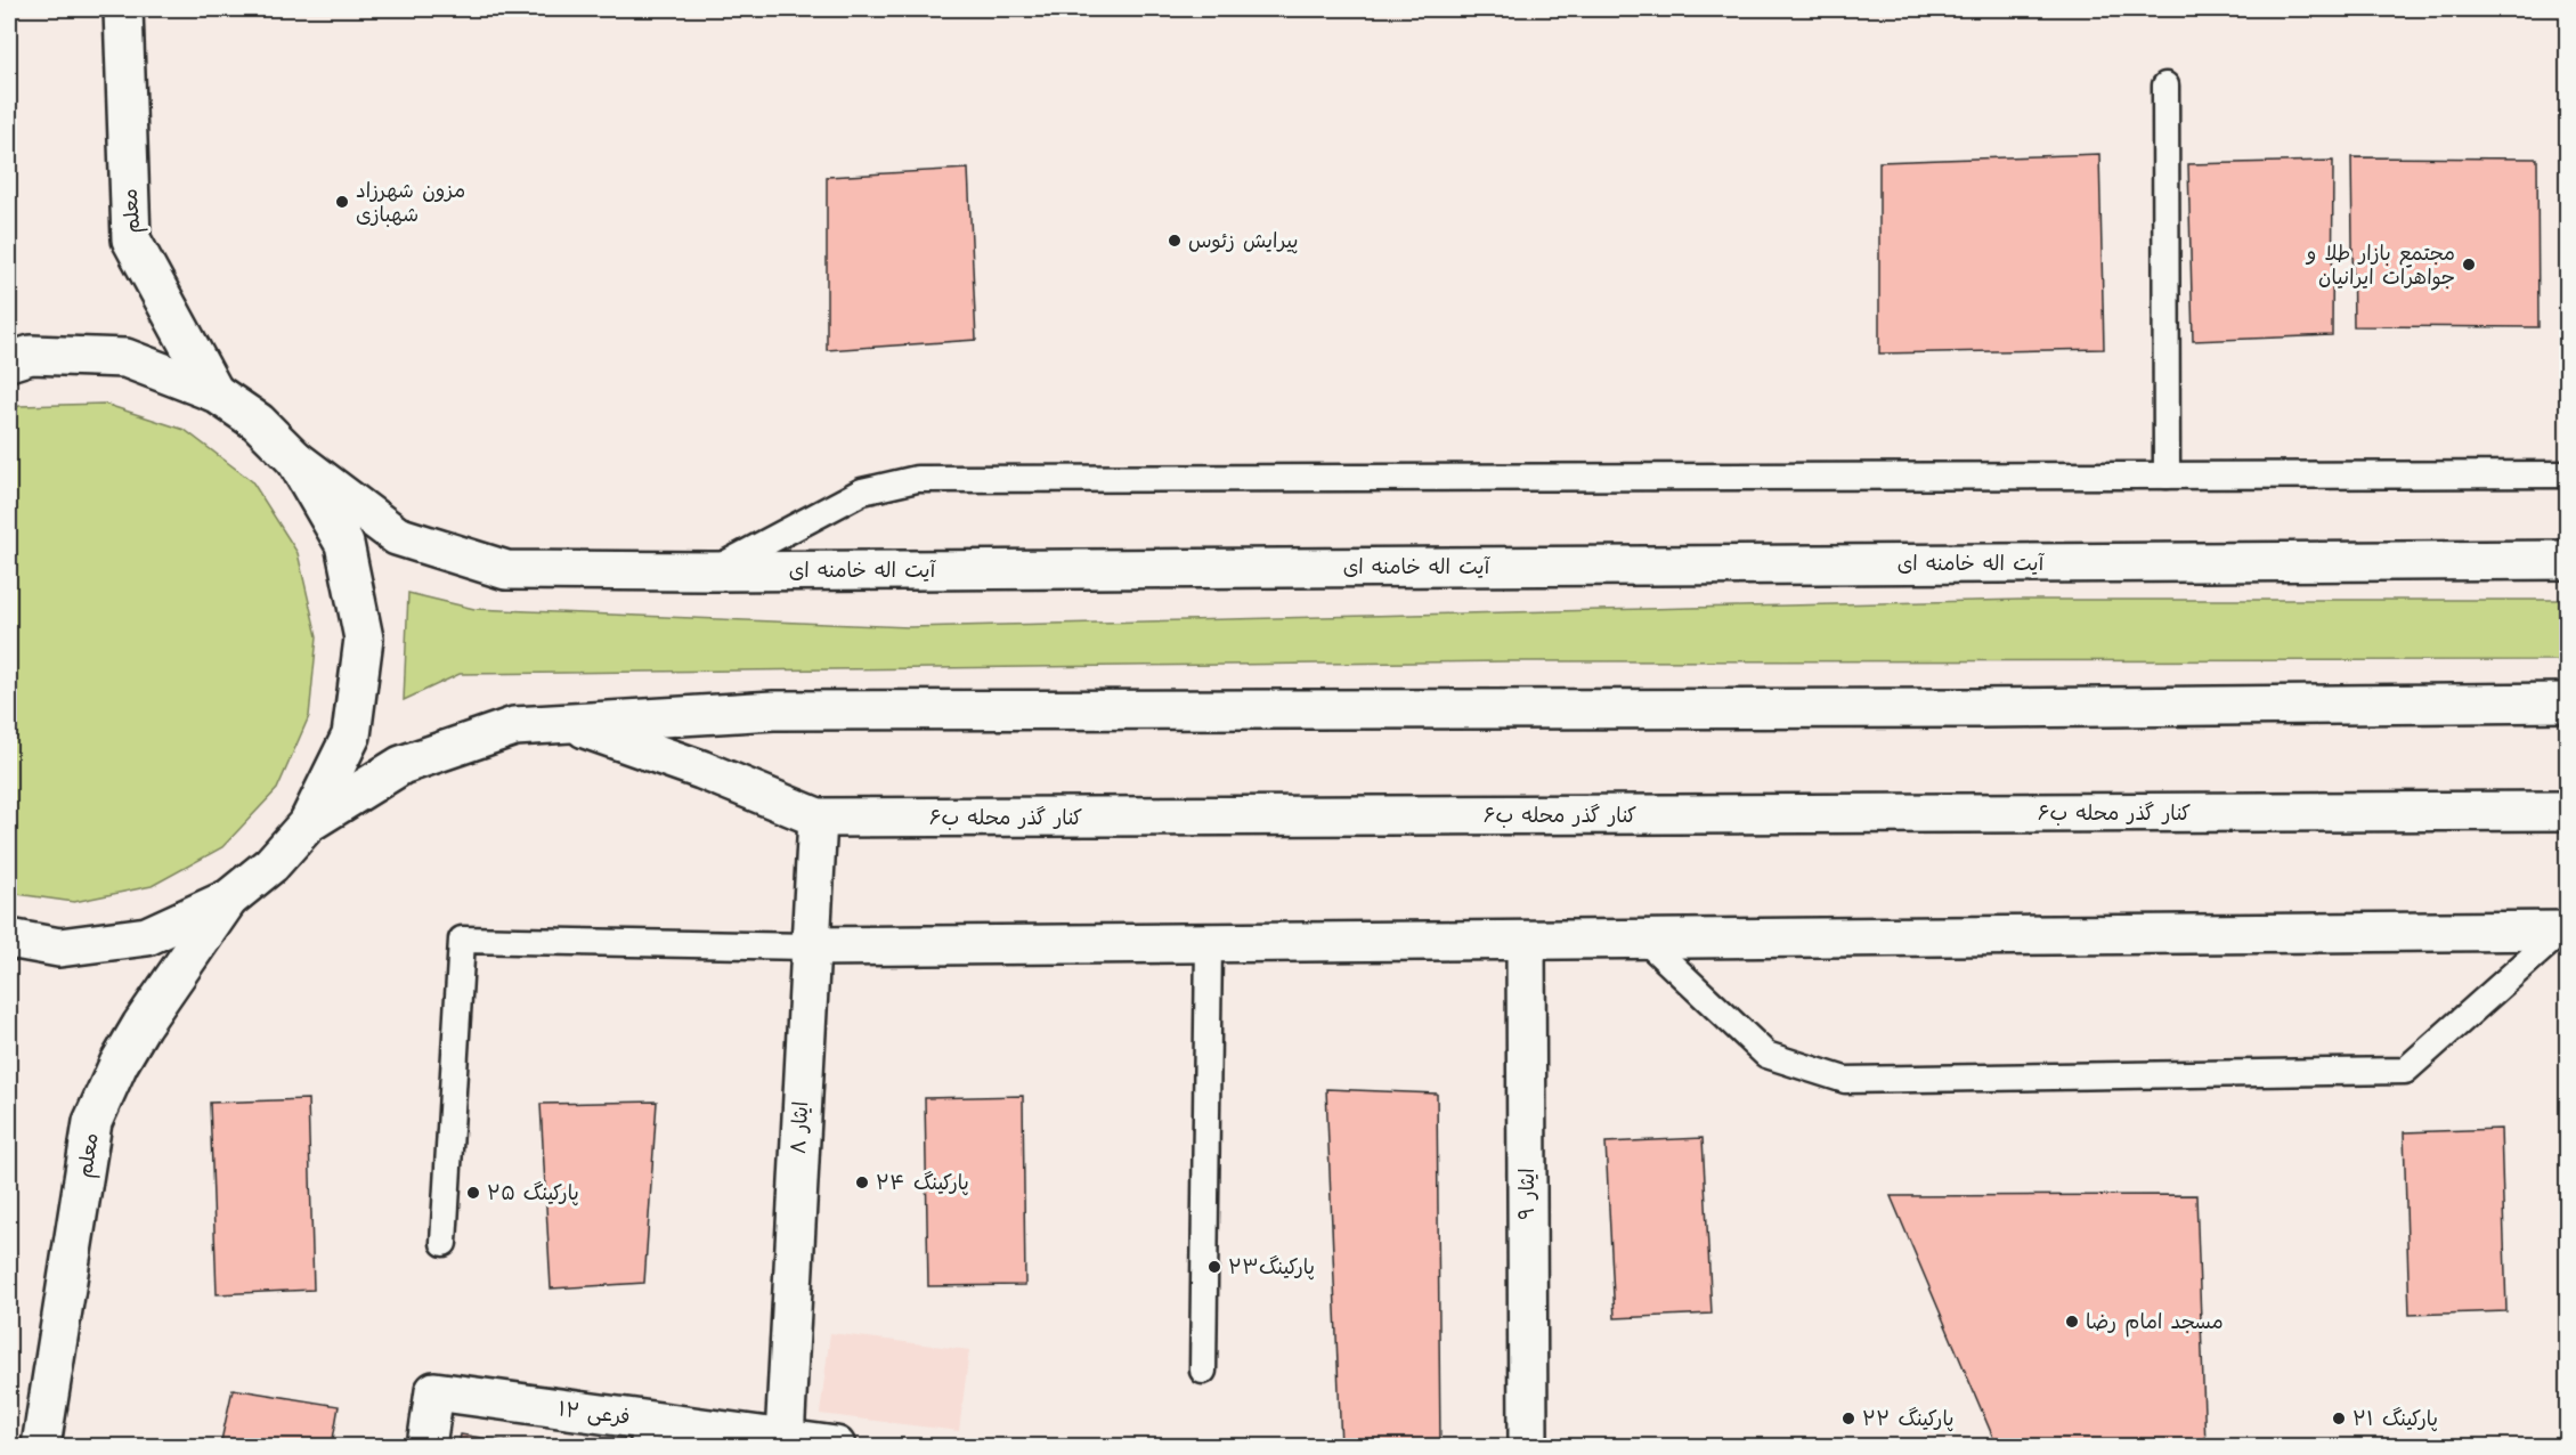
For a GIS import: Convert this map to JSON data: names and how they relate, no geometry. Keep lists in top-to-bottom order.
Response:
{
  "streets": {
    "main road": [
      "معلم",
      "آیت اله خامنه ای",
      "کنار گذر محله ب۶",
      "ایثار ۸",
      "ایثار ۹",
      "فرعی ۱۲"
    ]
  },
  "crossings": [
    ["کنار گذر محله ب۶", "ایثار ۸"],
    ["ایثار ۸", "فرعی ۱۲"]
  ],
  "places": [
    "مزون شهرزاد شهبازی",
    "پیرایش زئوس",
    "مجتمع بازار طلا و جواهرات ایرانیان",
    "پارکینگ ۲۴",
    "پارکینگ ۲۵",
    "پارکینگ۲۳",
    "مسجد امام رضا",
    "پارکینگ ۲۲",
    "پارکینگ ۲۱"
  ]
}
